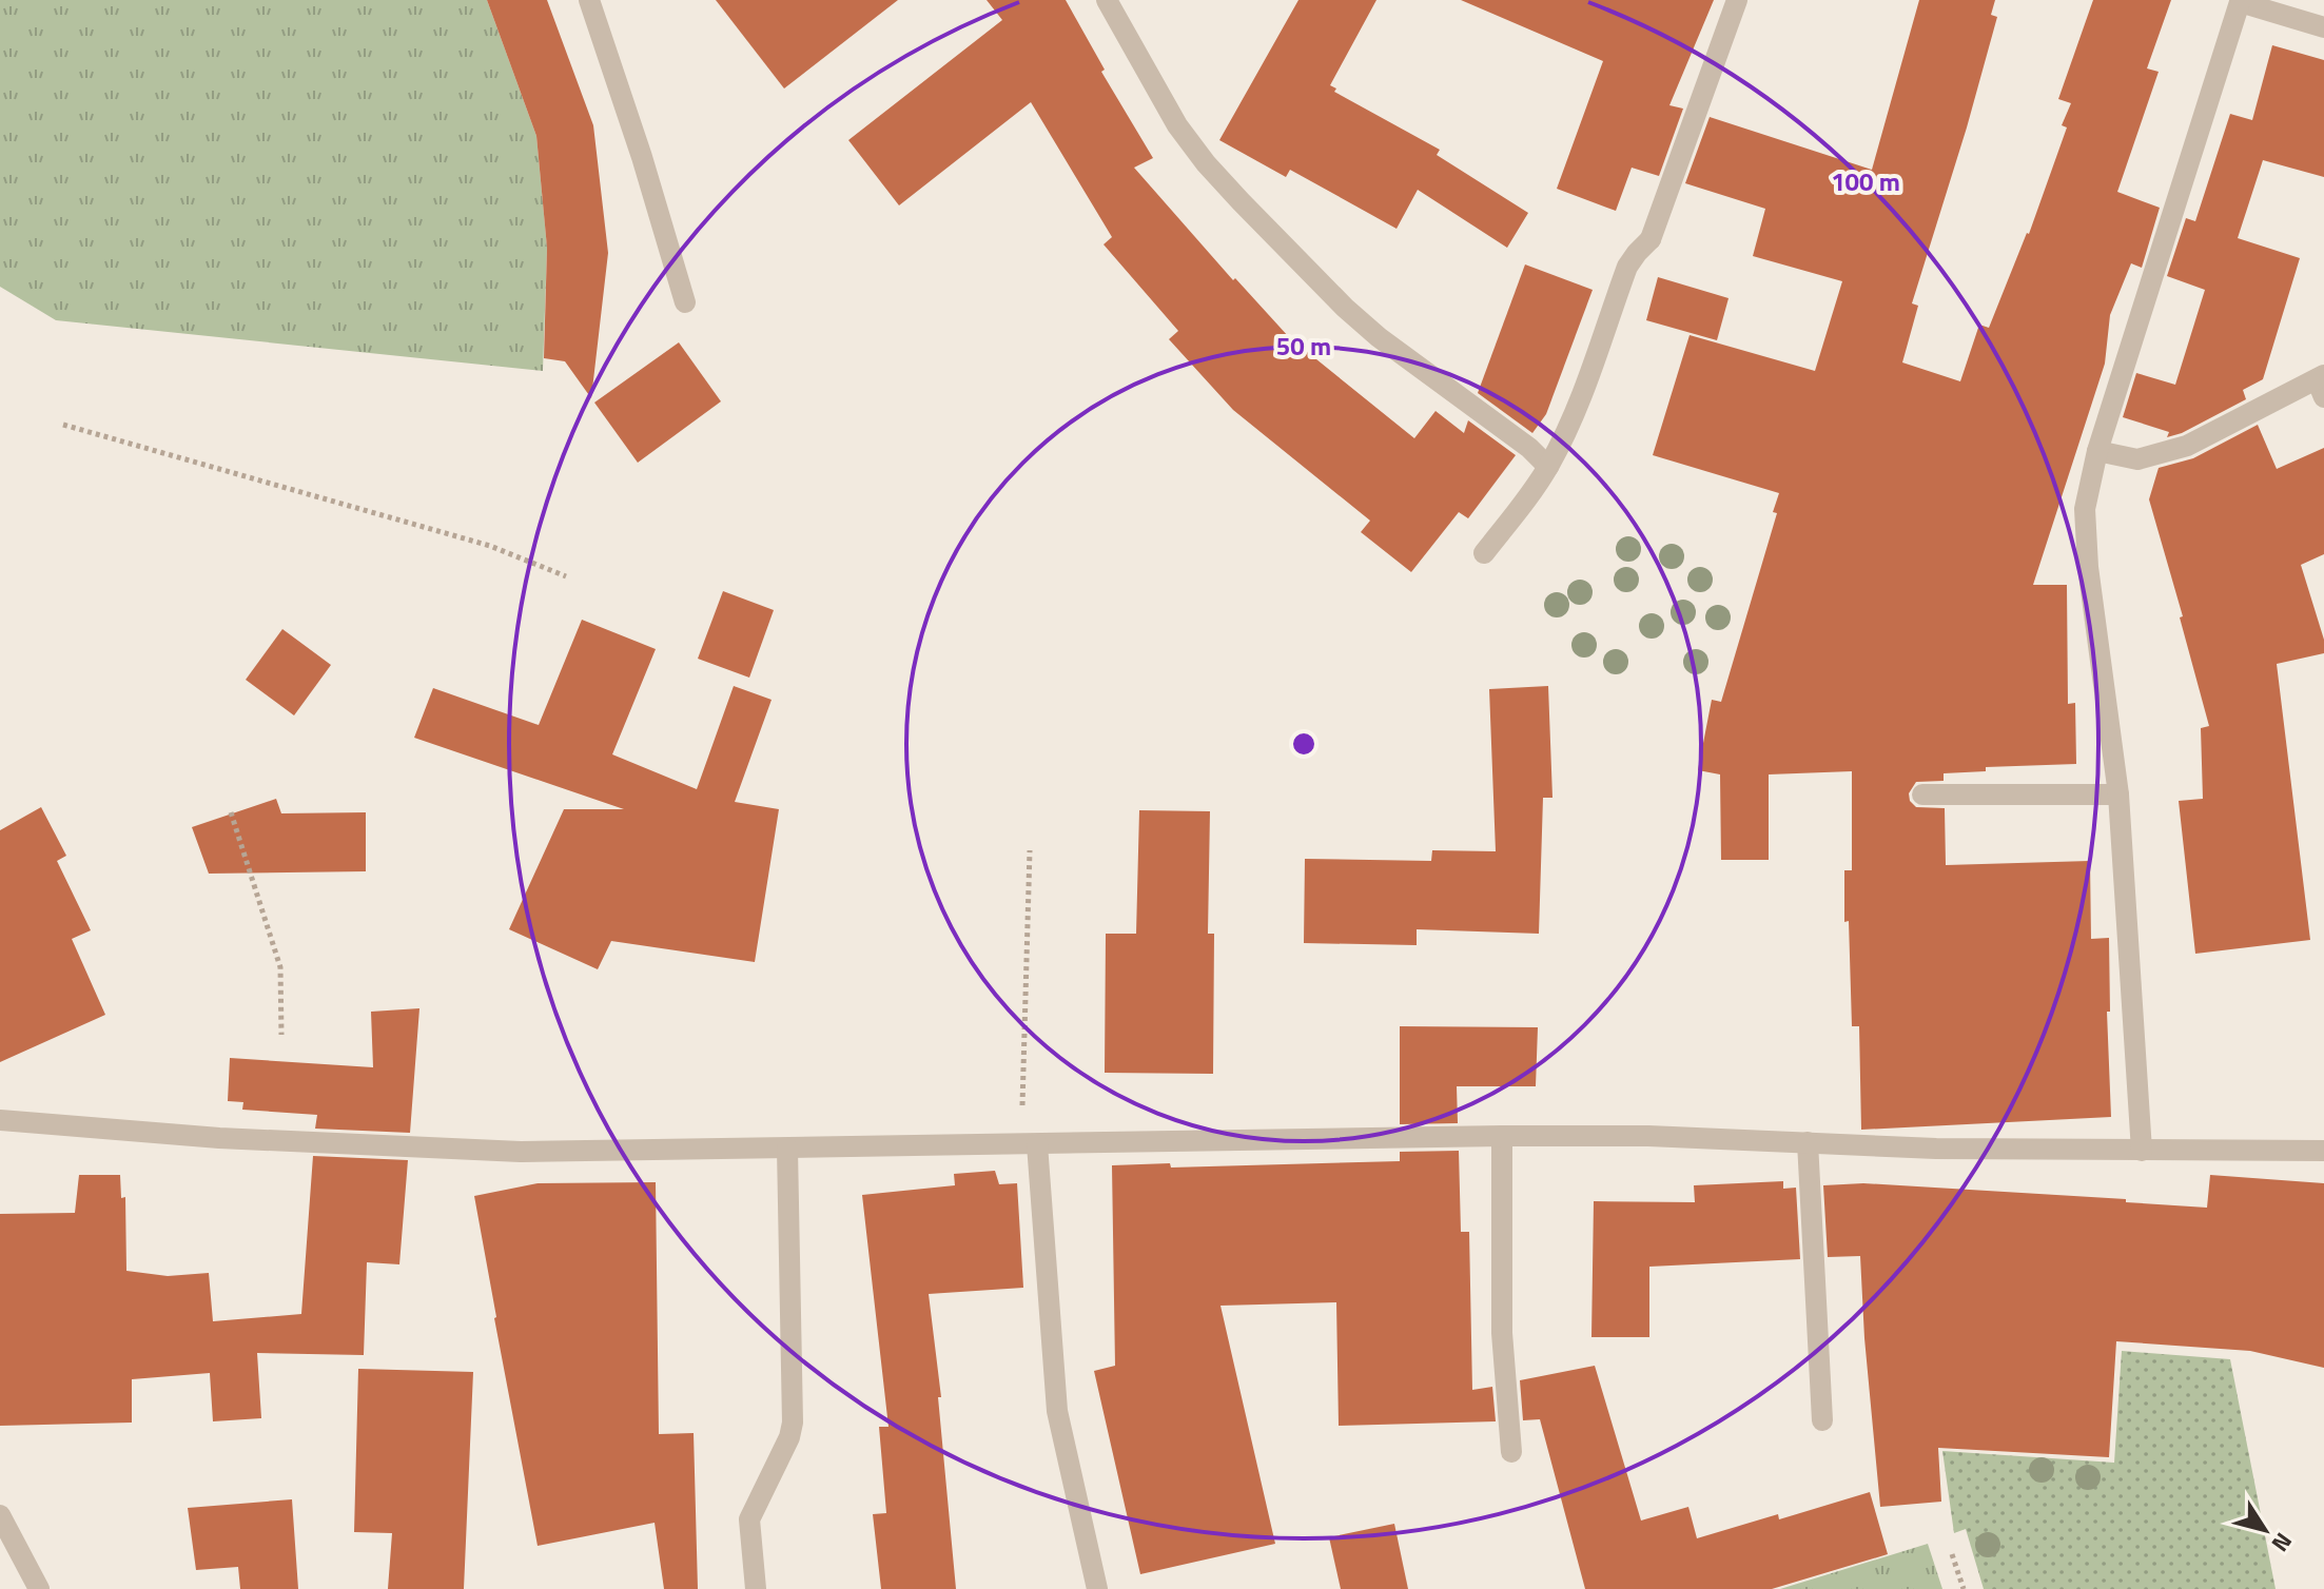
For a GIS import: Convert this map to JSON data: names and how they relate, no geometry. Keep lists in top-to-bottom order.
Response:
{
  "north": "bottom right",
  "rings": ["100 m", "50 m"]
}
